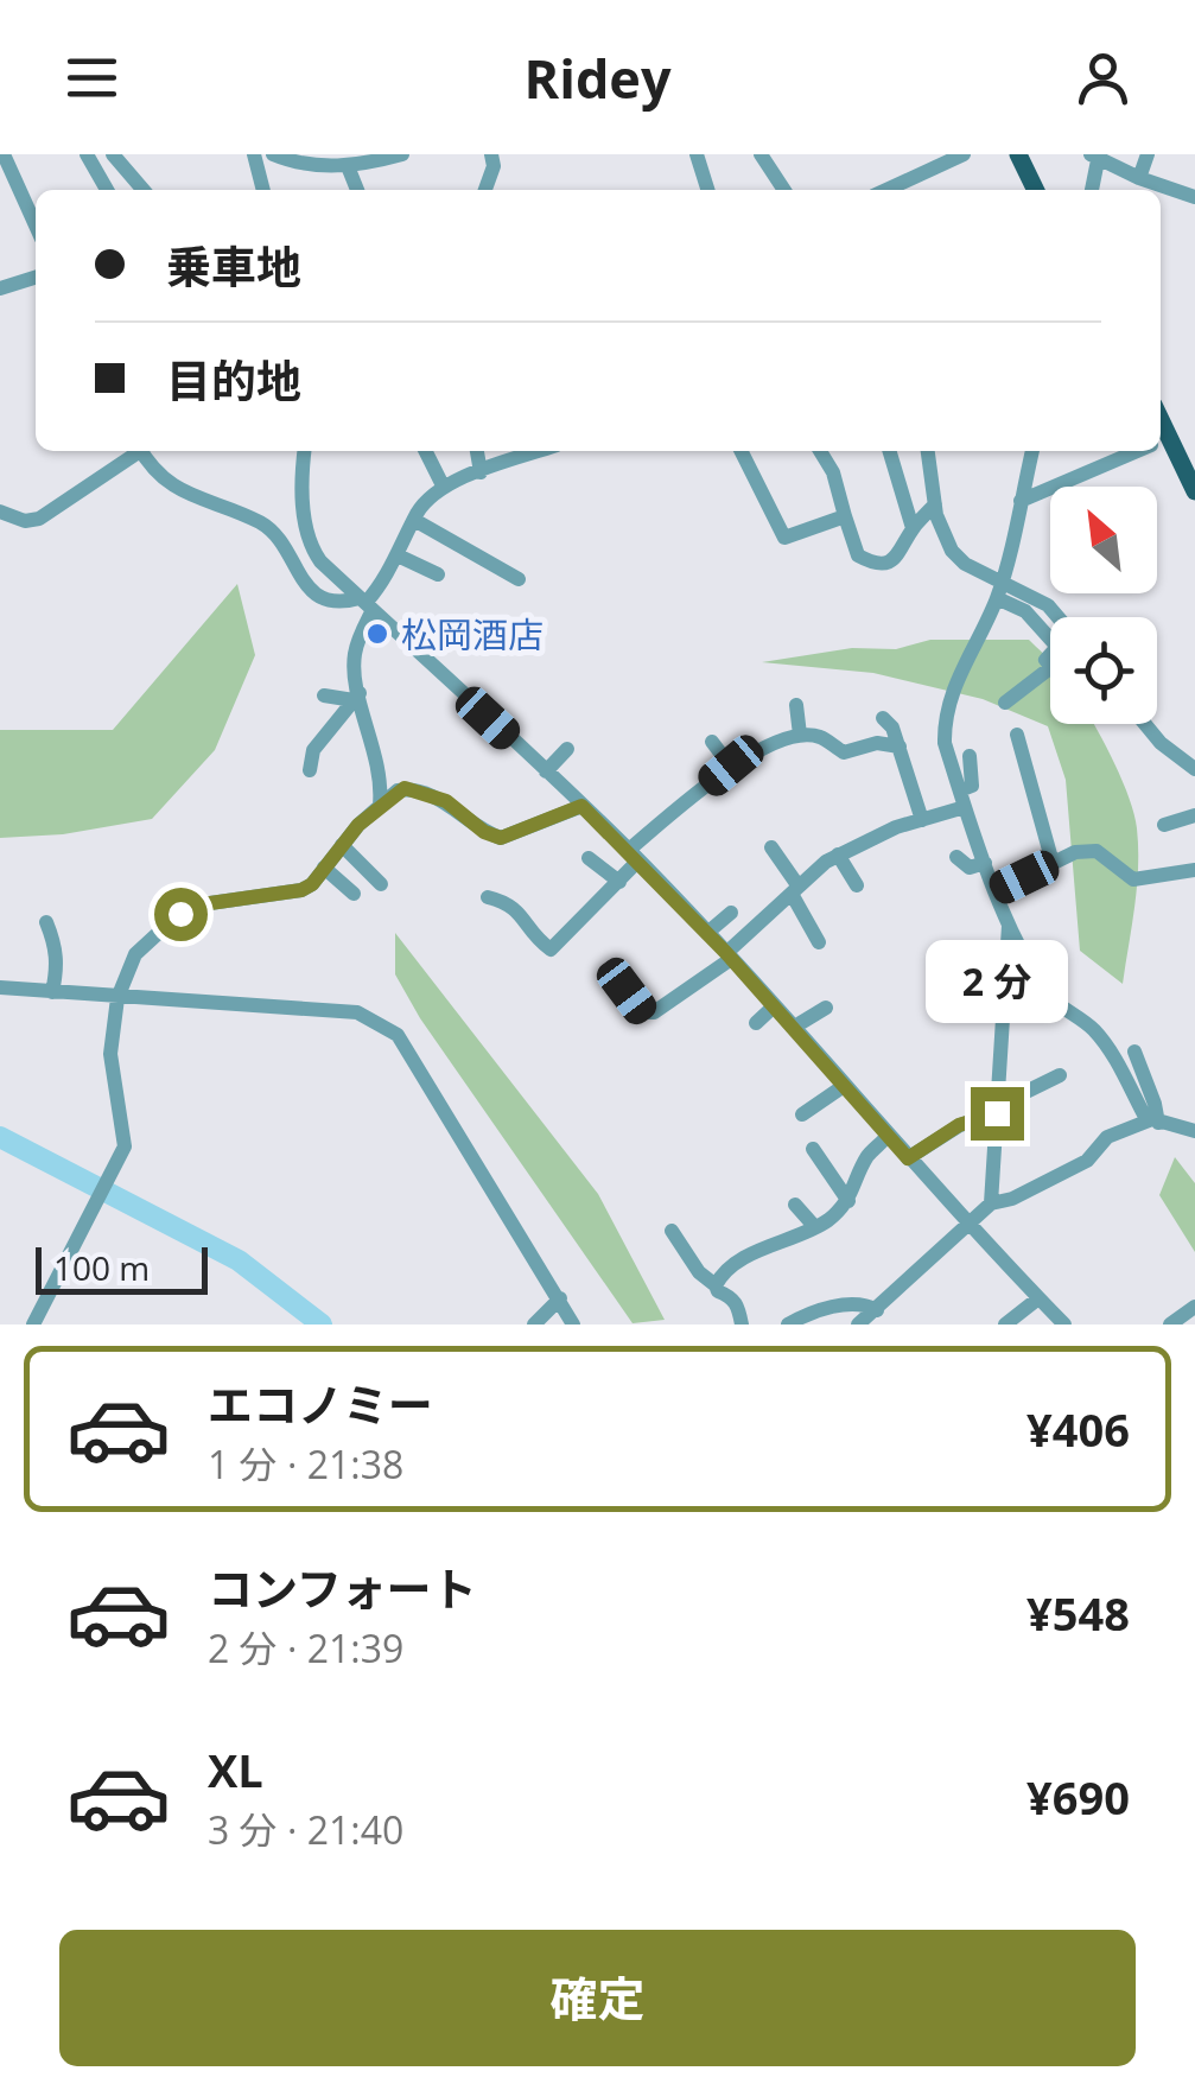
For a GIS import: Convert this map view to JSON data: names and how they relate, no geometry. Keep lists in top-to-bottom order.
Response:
{
  "places": ["松岡酒店"],
  "scale_bar": "100 m",
  "north": "top left",
  "page": {
    "header": "Ridey",
    "banner": ["乗車地", "目的地"],
    "bubble": "2 分",
    "scale": "100 m",
    "list": [
      {
        "name": "エコノミー",
        "note": "1 分 · 21:38",
        "value": "¥406"
      },
      {
        "name": "コンフォート",
        "note": "2 分 · 21:39",
        "value": "¥548"
      },
      {
        "name": "XL",
        "note": "3 分 · 21:40",
        "value": "¥690"
      }
    ],
    "buttons": "確定"
  }
}
